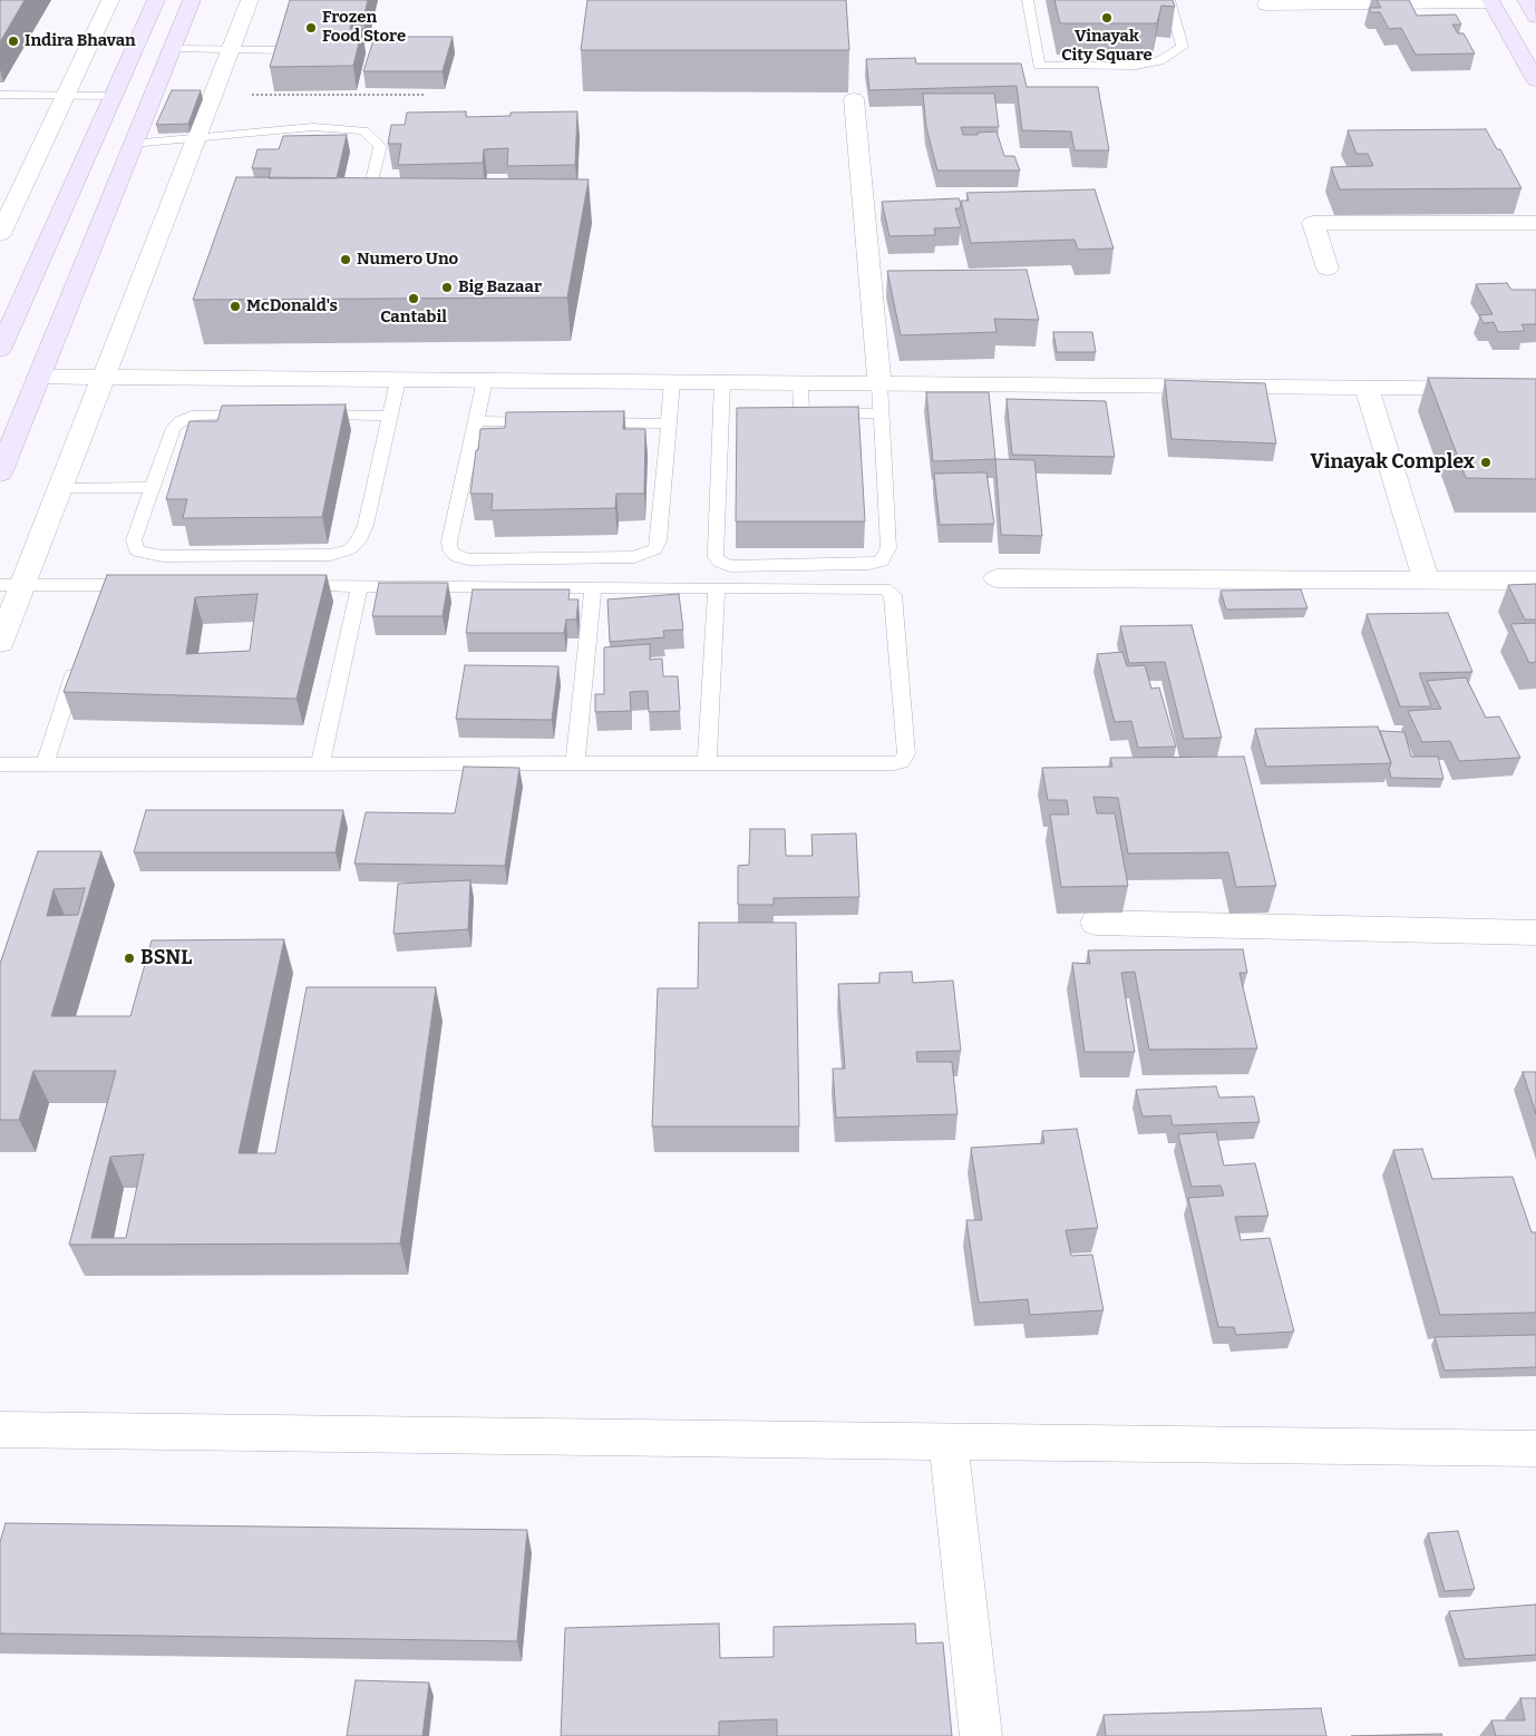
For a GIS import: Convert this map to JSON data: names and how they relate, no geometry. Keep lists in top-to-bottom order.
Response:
{
  "places": [
    "Vinayak City Square",
    "Frozen Food Store",
    "Indira Bhavan",
    "Numero Uno",
    "Big Bazaar",
    "Cantabil",
    "McDonald's",
    "Vinayak Complex",
    "BSNL"
  ]
}
